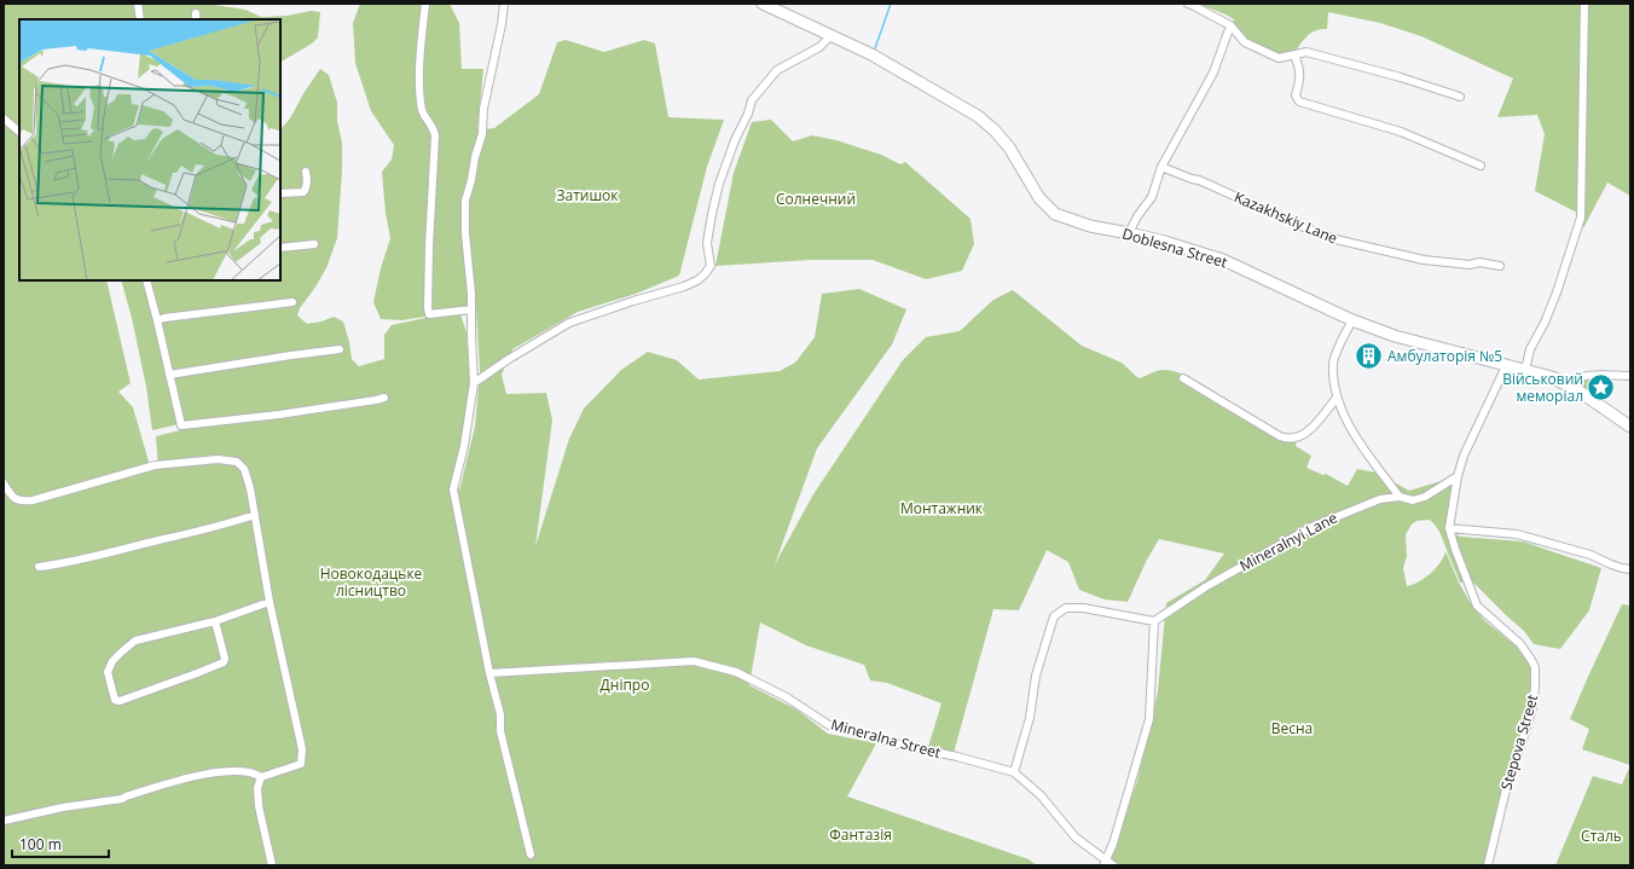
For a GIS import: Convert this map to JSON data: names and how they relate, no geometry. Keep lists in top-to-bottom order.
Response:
{
  "streets": {
    "street": [
      "Kazakhskiy Lane",
      "Doblesna Street",
      "Mineralnyi Lane",
      "Mineralna Street",
      "Stepova Street"
    ]
  },
  "crossings": [
    ["Doblesna Street", "Stepova Street"],
    ["Mineralnyi Lane", "Stepova Street"]
  ],
  "parks": [
    "Затишок",
    "Солнечний",
    "Монтажник",
    "Новокодацьке лісництво",
    "Дніпро",
    "Весна",
    "Фантазія",
    "Сталь"
  ],
  "places": {
    "building": ["Амбулаторія №5"],
    "place": ["Військовий меморіал"]
  },
  "scale_bar": "100 m"
}
